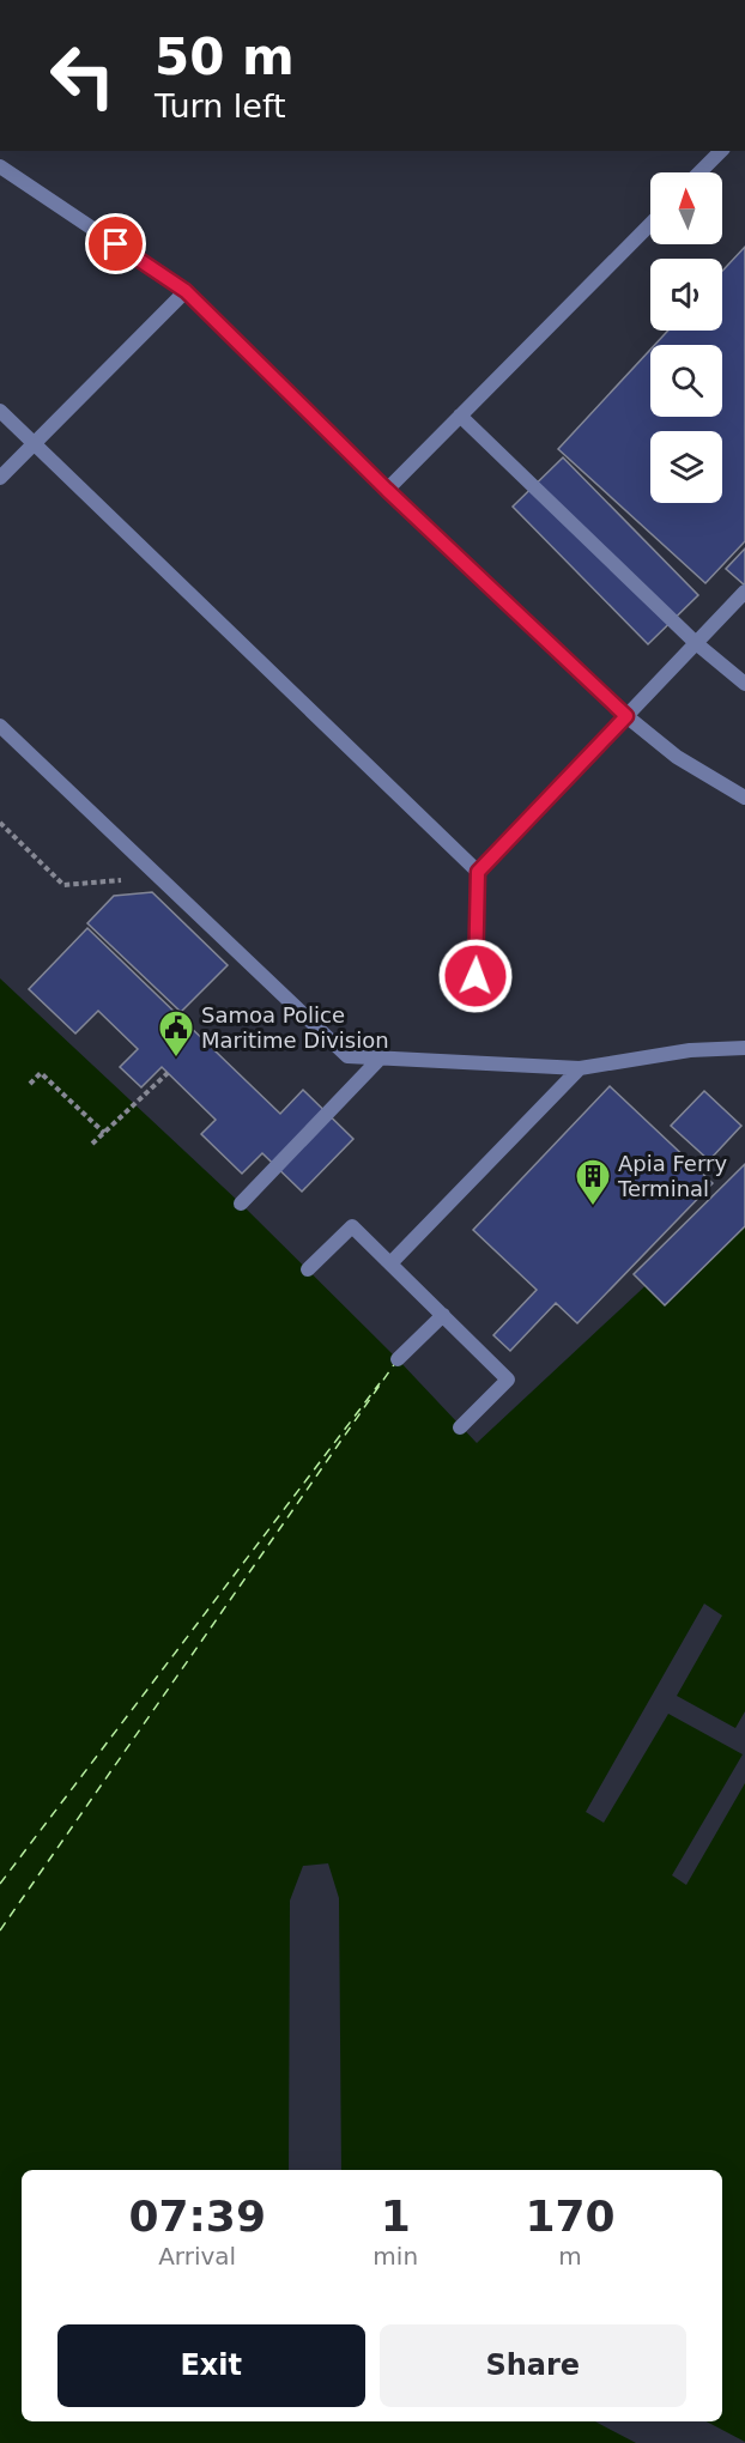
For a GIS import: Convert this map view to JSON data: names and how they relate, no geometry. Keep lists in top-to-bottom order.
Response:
{
  "places": {
    "public building": ["Samoa Police Maritime Division"],
    "building": ["Apia Ferry Terminal"]
  },
  "north": "top",
  "page": {
    "turn": ["50 m", "Turn left"],
    "eta": [
      "07:39",
      "Arrival",
      "1",
      "min",
      "170",
      "m"
    ],
    "buttons": ["Exit", "Share"]
  }
}
